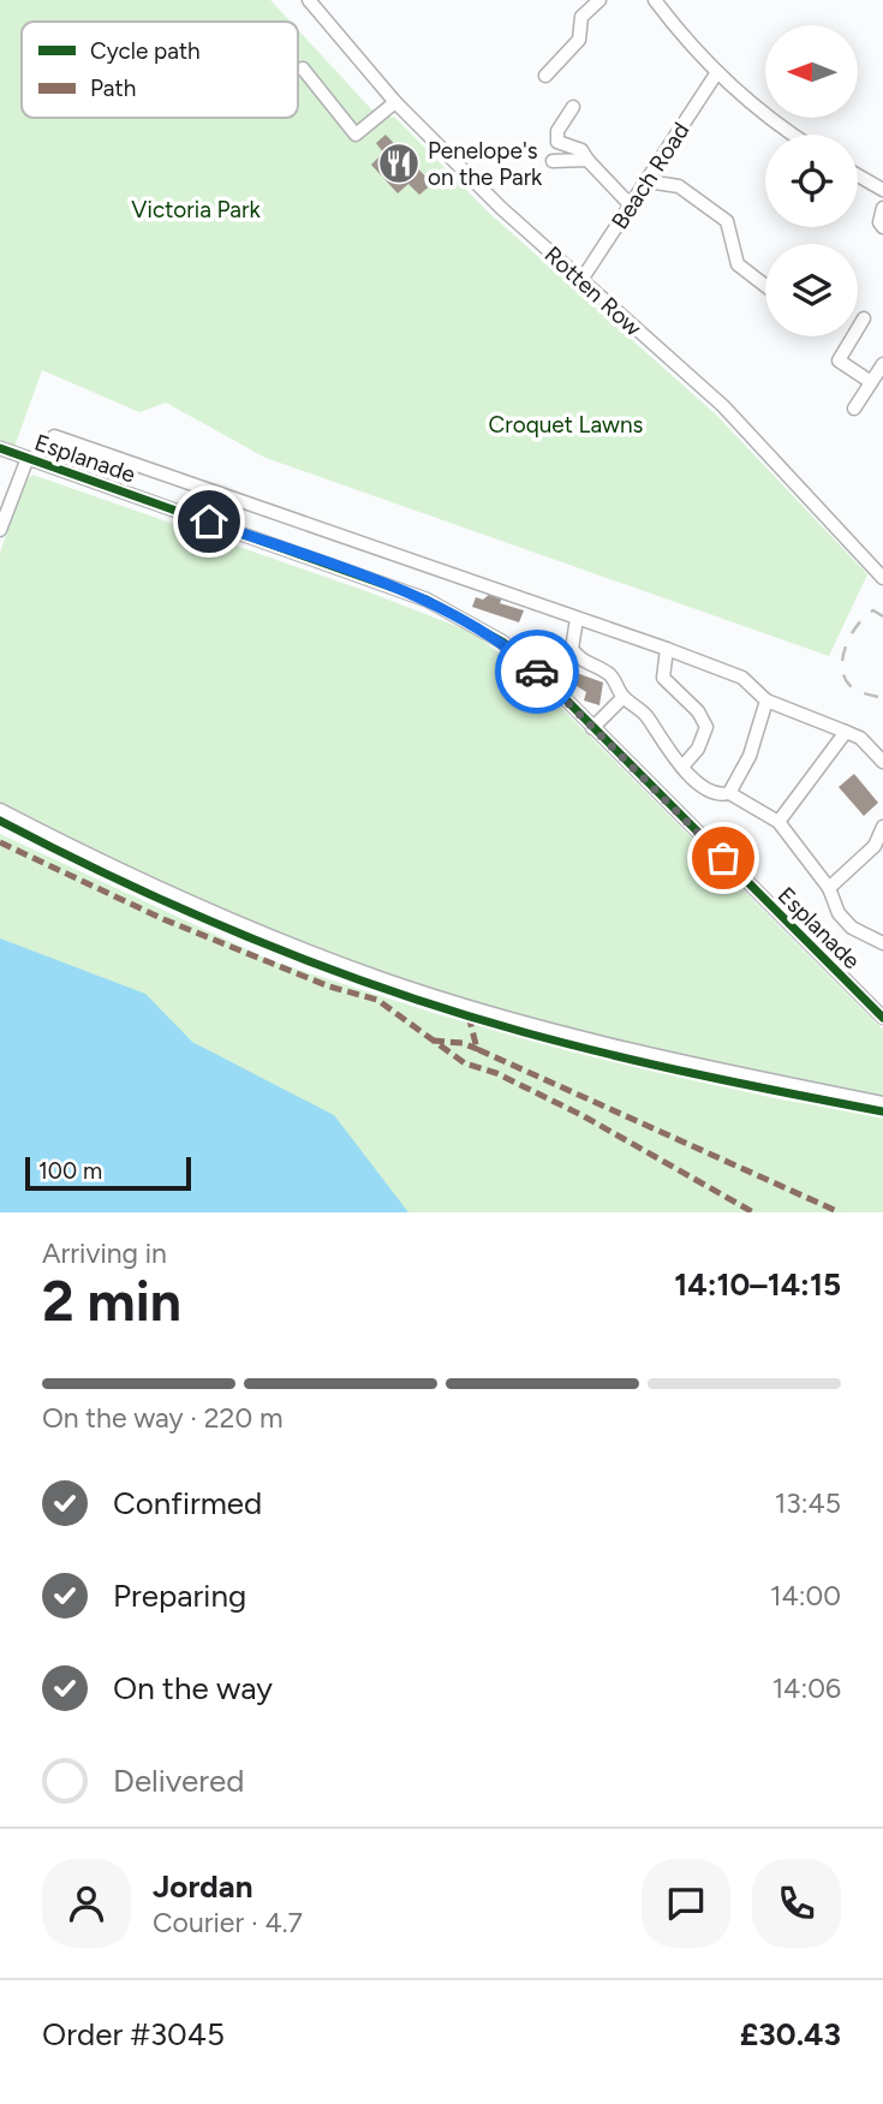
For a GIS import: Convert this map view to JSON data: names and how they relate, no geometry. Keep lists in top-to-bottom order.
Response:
{
  "streets": {
    "street": ["Beach Road", "Rotten Row", "Esplanade"]
  },
  "crossings": [
    ["Beach Road", "Rotten Row"]
  ],
  "parks": ["Victoria Park", "Croquet Lawns"],
  "places": {
    "restaurant": ["Penelope's on the Park"]
  },
  "legend": ["Cycle path", "Path"],
  "scale_bar": "100 m",
  "north": "left",
  "page": {
    "scale": "100 m",
    "heading": ["2 min", "Arriving in", "14:10–14:15"],
    "panel": [
      "Jordan",
      "Courier · 4.7",
      "Order #3045",
      "£30.43"
    ],
    "bar": "On the way · 220 m",
    "list": [
      ["Confirmed", "13:45"],
      ["Preparing", "14:00"],
      ["On the way", "14:06"],
      "Delivered"
    ]
  }
}
